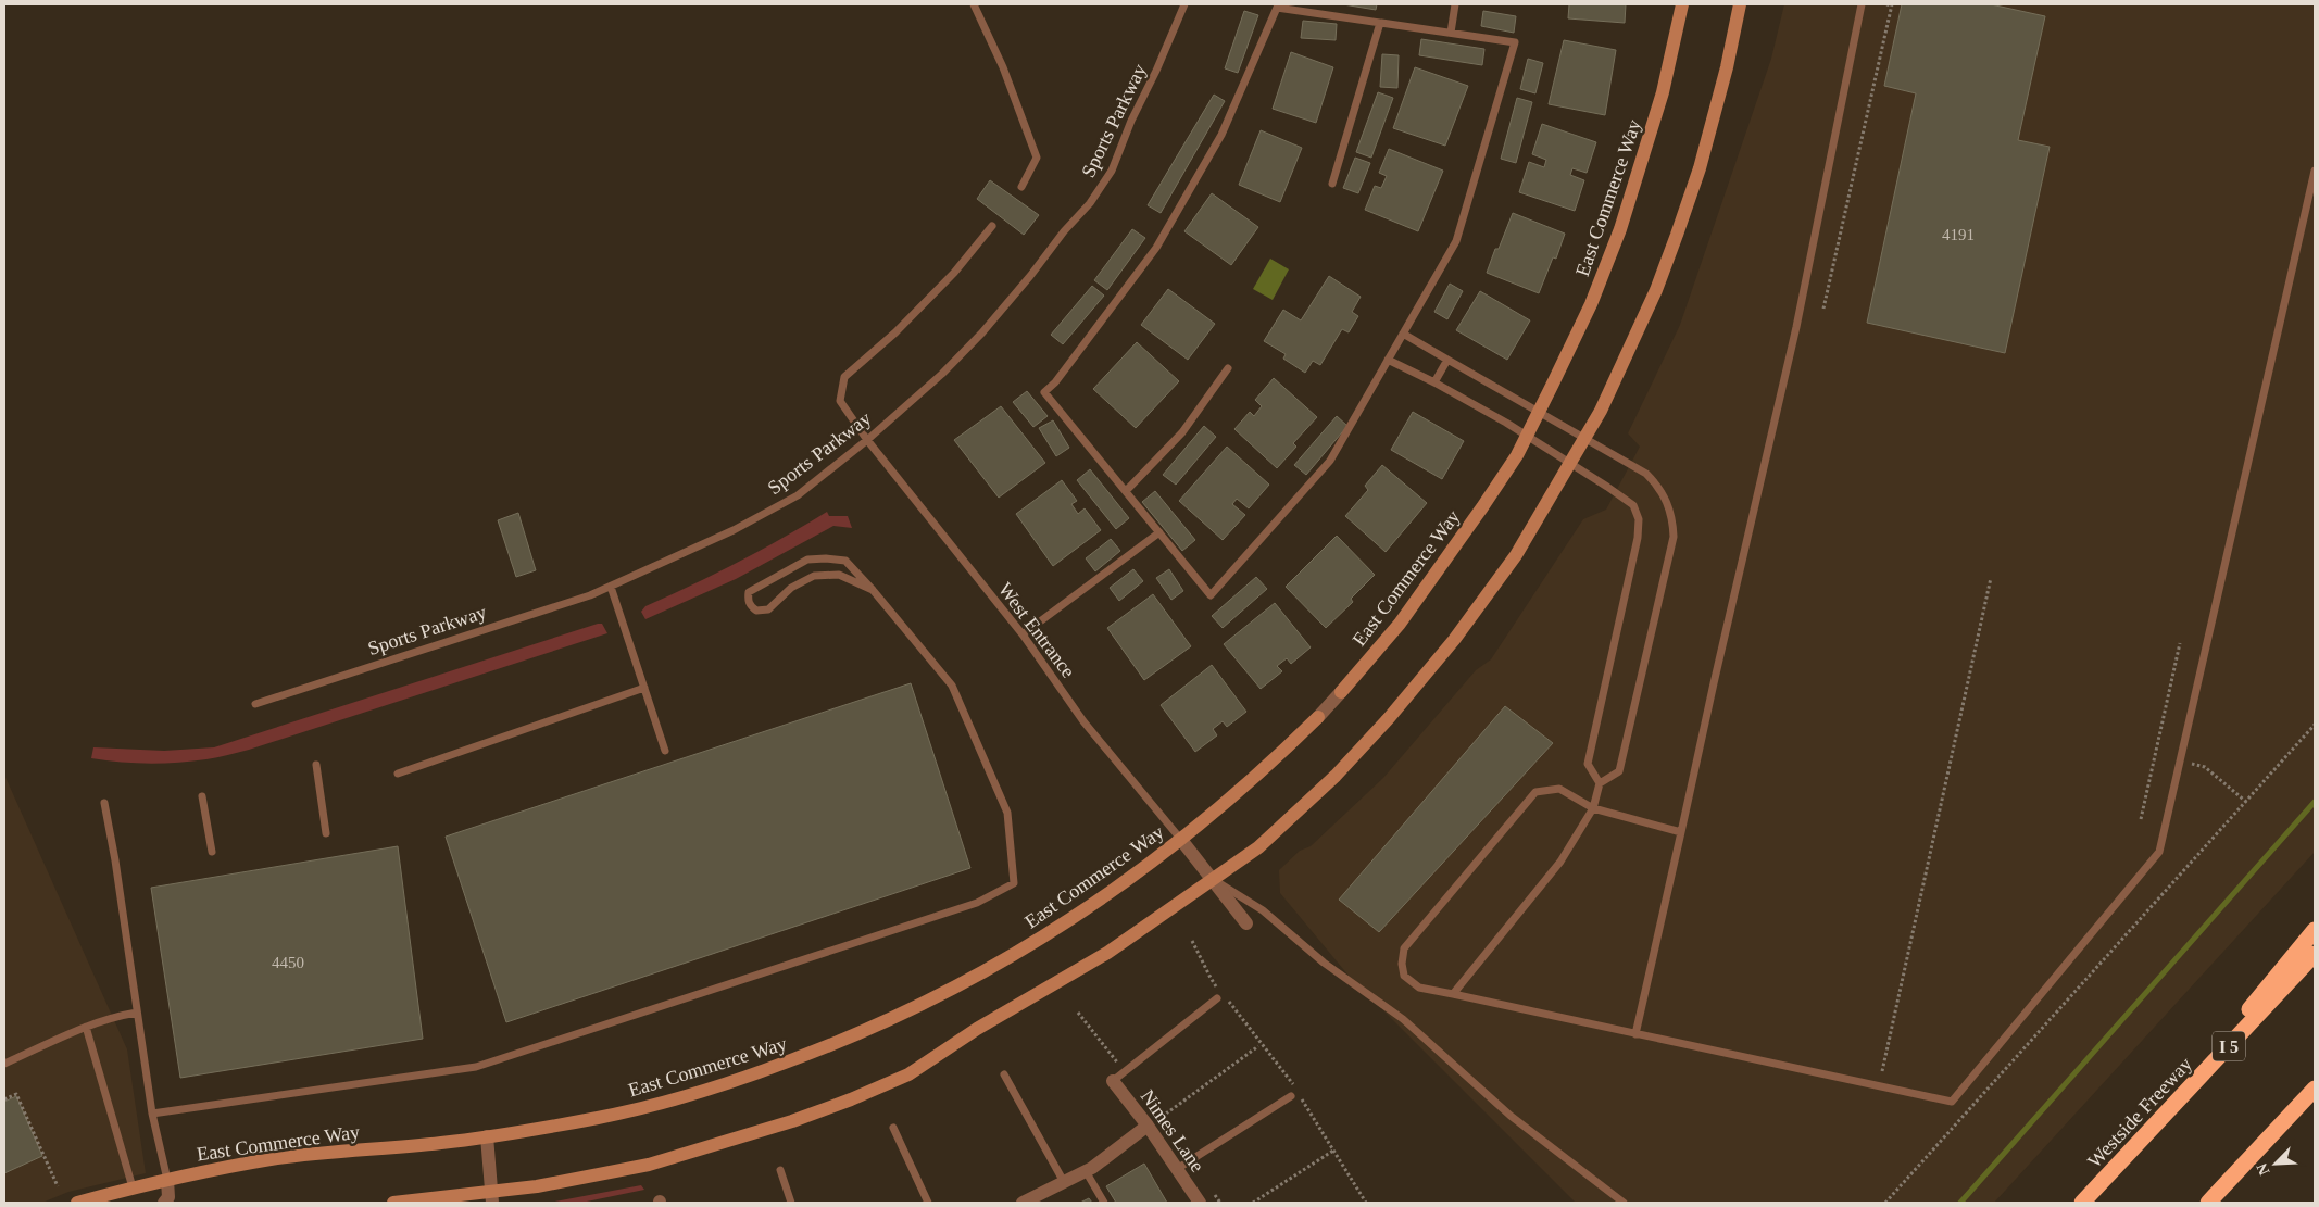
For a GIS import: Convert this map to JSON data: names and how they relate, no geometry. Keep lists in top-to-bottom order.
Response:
{
  "streets": {
    "highway": ["I 5", "Westside Freeway"],
    "main road": ["East Commerce Way"],
    "street": ["Nimes Lane"],
    "lane": ["Sports Parkway", "West Entrance"]
  },
  "crossings": [
    ["Sports Parkway", "West Entrance"],
    ["East Commerce Way", "West Entrance"]
  ],
  "house_numbers": ["4191", "4450"],
  "north": "bottom left"
}
